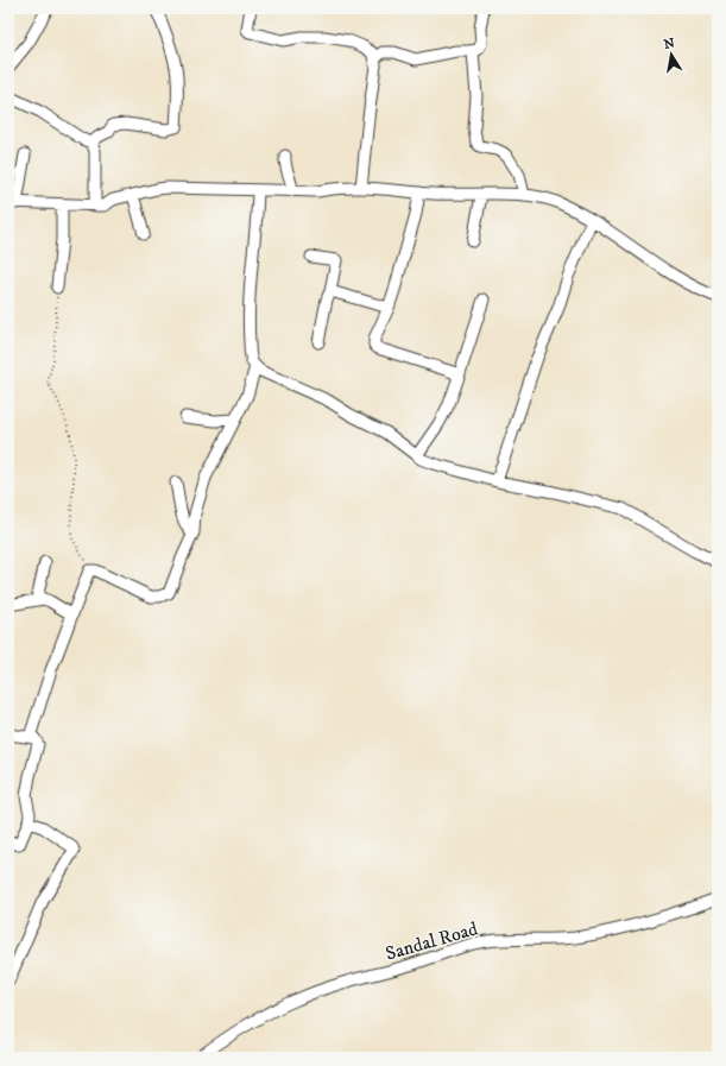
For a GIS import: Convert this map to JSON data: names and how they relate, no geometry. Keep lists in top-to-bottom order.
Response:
{
  "streets": {
    "street": ["Sandal Road"]
  },
  "north": "top"
}
